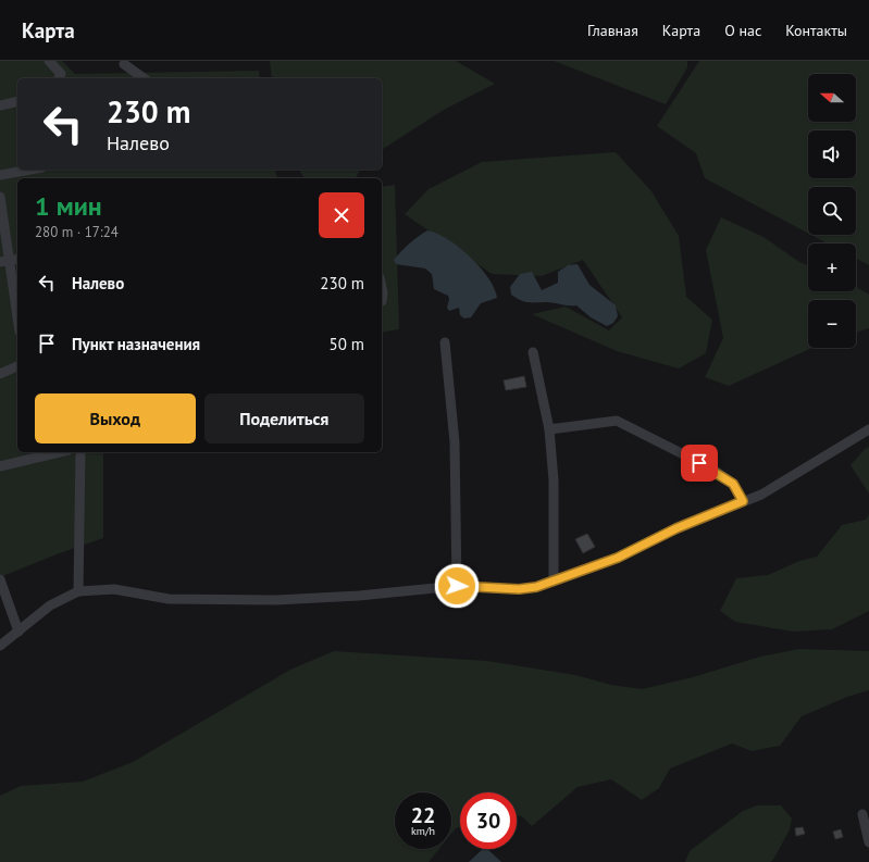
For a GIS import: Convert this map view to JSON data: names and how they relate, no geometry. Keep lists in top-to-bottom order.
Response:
{
  "north": "left",
  "page": {
    "header": "Карта",
    "nav": [
      "Главная",
      "Карта",
      "О нас",
      "Контакты"
    ],
    "map_buttons": ["+", "−"],
    "turn": ["230 m", "Налево"],
    "heading": ["1 мин", "280 m · 17:24"],
    "list": [
      {
        "name": "Налево",
        "value": "230 m"
      },
      {
        "name": "Пункт назначения",
        "value": "50 m"
      }
    ],
    "buttons": ["Выход", "Поделиться"],
    "speed": "22 km/h",
    "limit": "30"
  }
}
